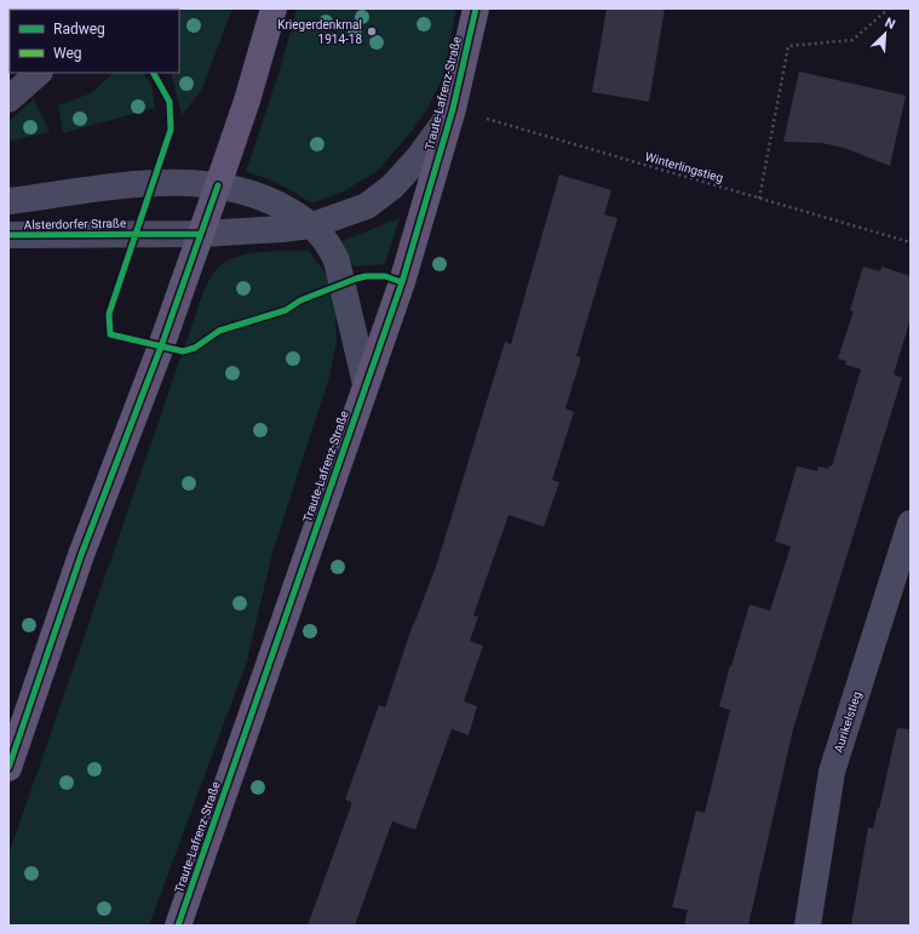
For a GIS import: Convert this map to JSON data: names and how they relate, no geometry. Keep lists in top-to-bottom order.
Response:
{
  "streets": {
    "main road": ["Traute-Lafrenz-Straße"],
    "street": ["Alsterdorfer Straße", "Aurikelstieg"],
    "path": ["Winterlingstieg"]
  },
  "crossings": [
    ["Traute-Lafrenz-Straße", "Winterlingstieg"],
    ["Traute-Lafrenz-Straße", "Alsterdorfer Straße"],
    ["Winterlingstieg", "Alsterdorfer Straße"]
  ],
  "places": ["Kriegerdenkmal 1914-18"],
  "legend": ["Radweg", "Weg"],
  "north": "top right"
}
